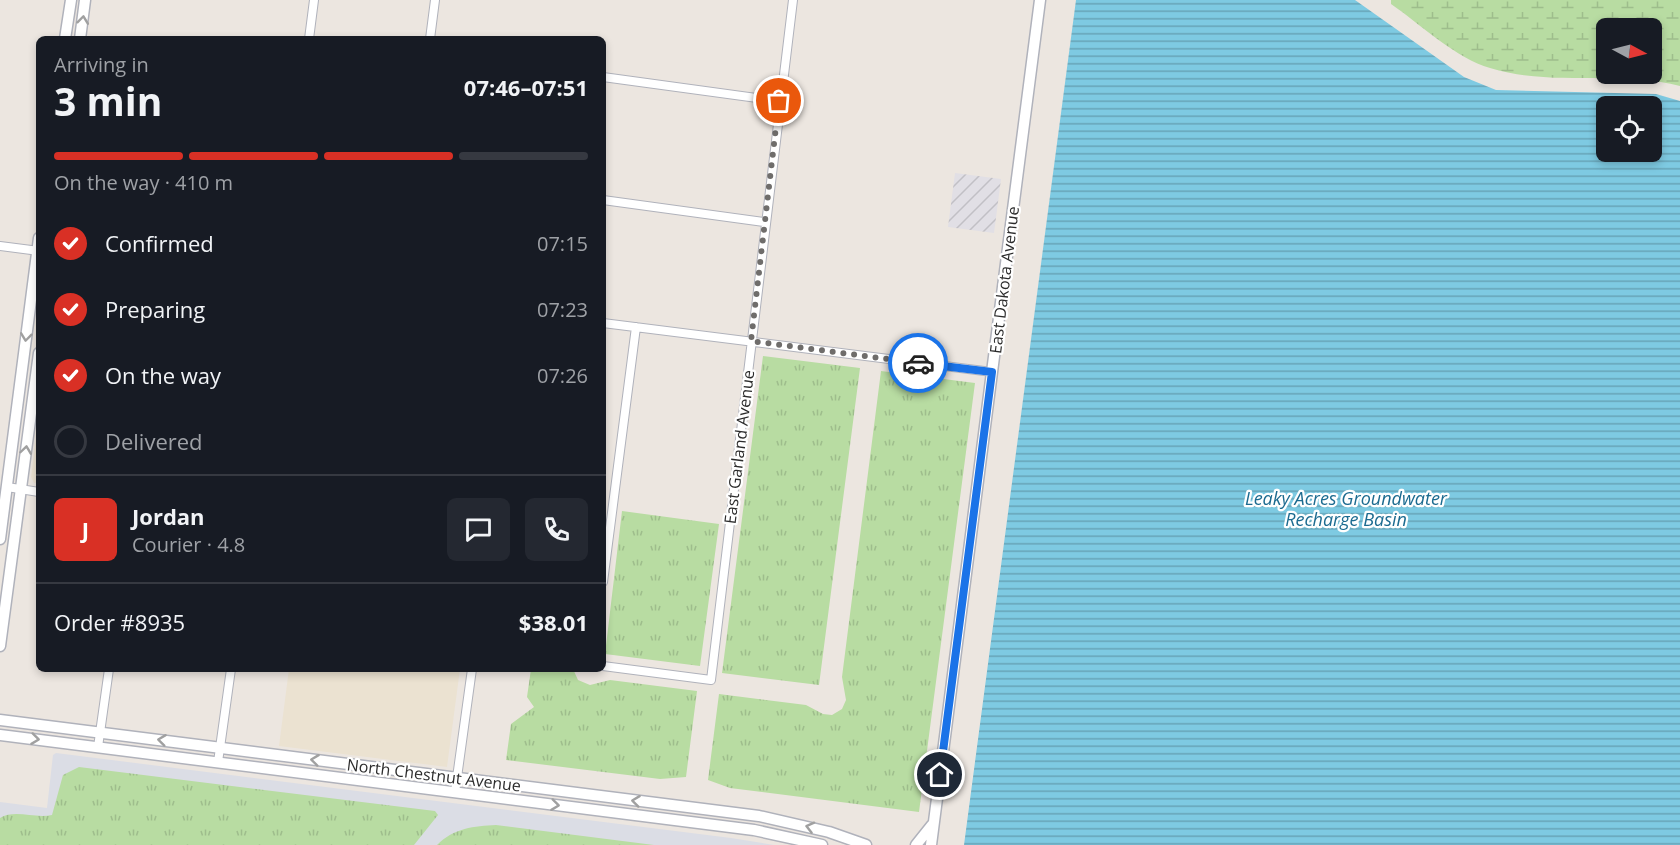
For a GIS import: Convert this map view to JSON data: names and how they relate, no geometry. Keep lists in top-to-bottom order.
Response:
{
  "streets": {
    "main road": ["East Dakota Avenue", "North Chestnut Avenue"],
    "street": ["East Garland Avenue"]
  },
  "water": ["Leaky Acres Groundwater Recharge Basin"],
  "north": "right",
  "page": {
    "heading": ["3 min", "Arriving in", "07:46–07:51"],
    "panel": [
      "Jordan",
      "Courier · 4.8",
      "Order #8935",
      "$38.01"
    ],
    "bar": "On the way · 410 m",
    "list": [
      ["Confirmed", "07:15"],
      ["Preparing", "07:23"],
      ["On the way", "07:26"],
      "Delivered"
    ],
    "round": "J"
  }
}
